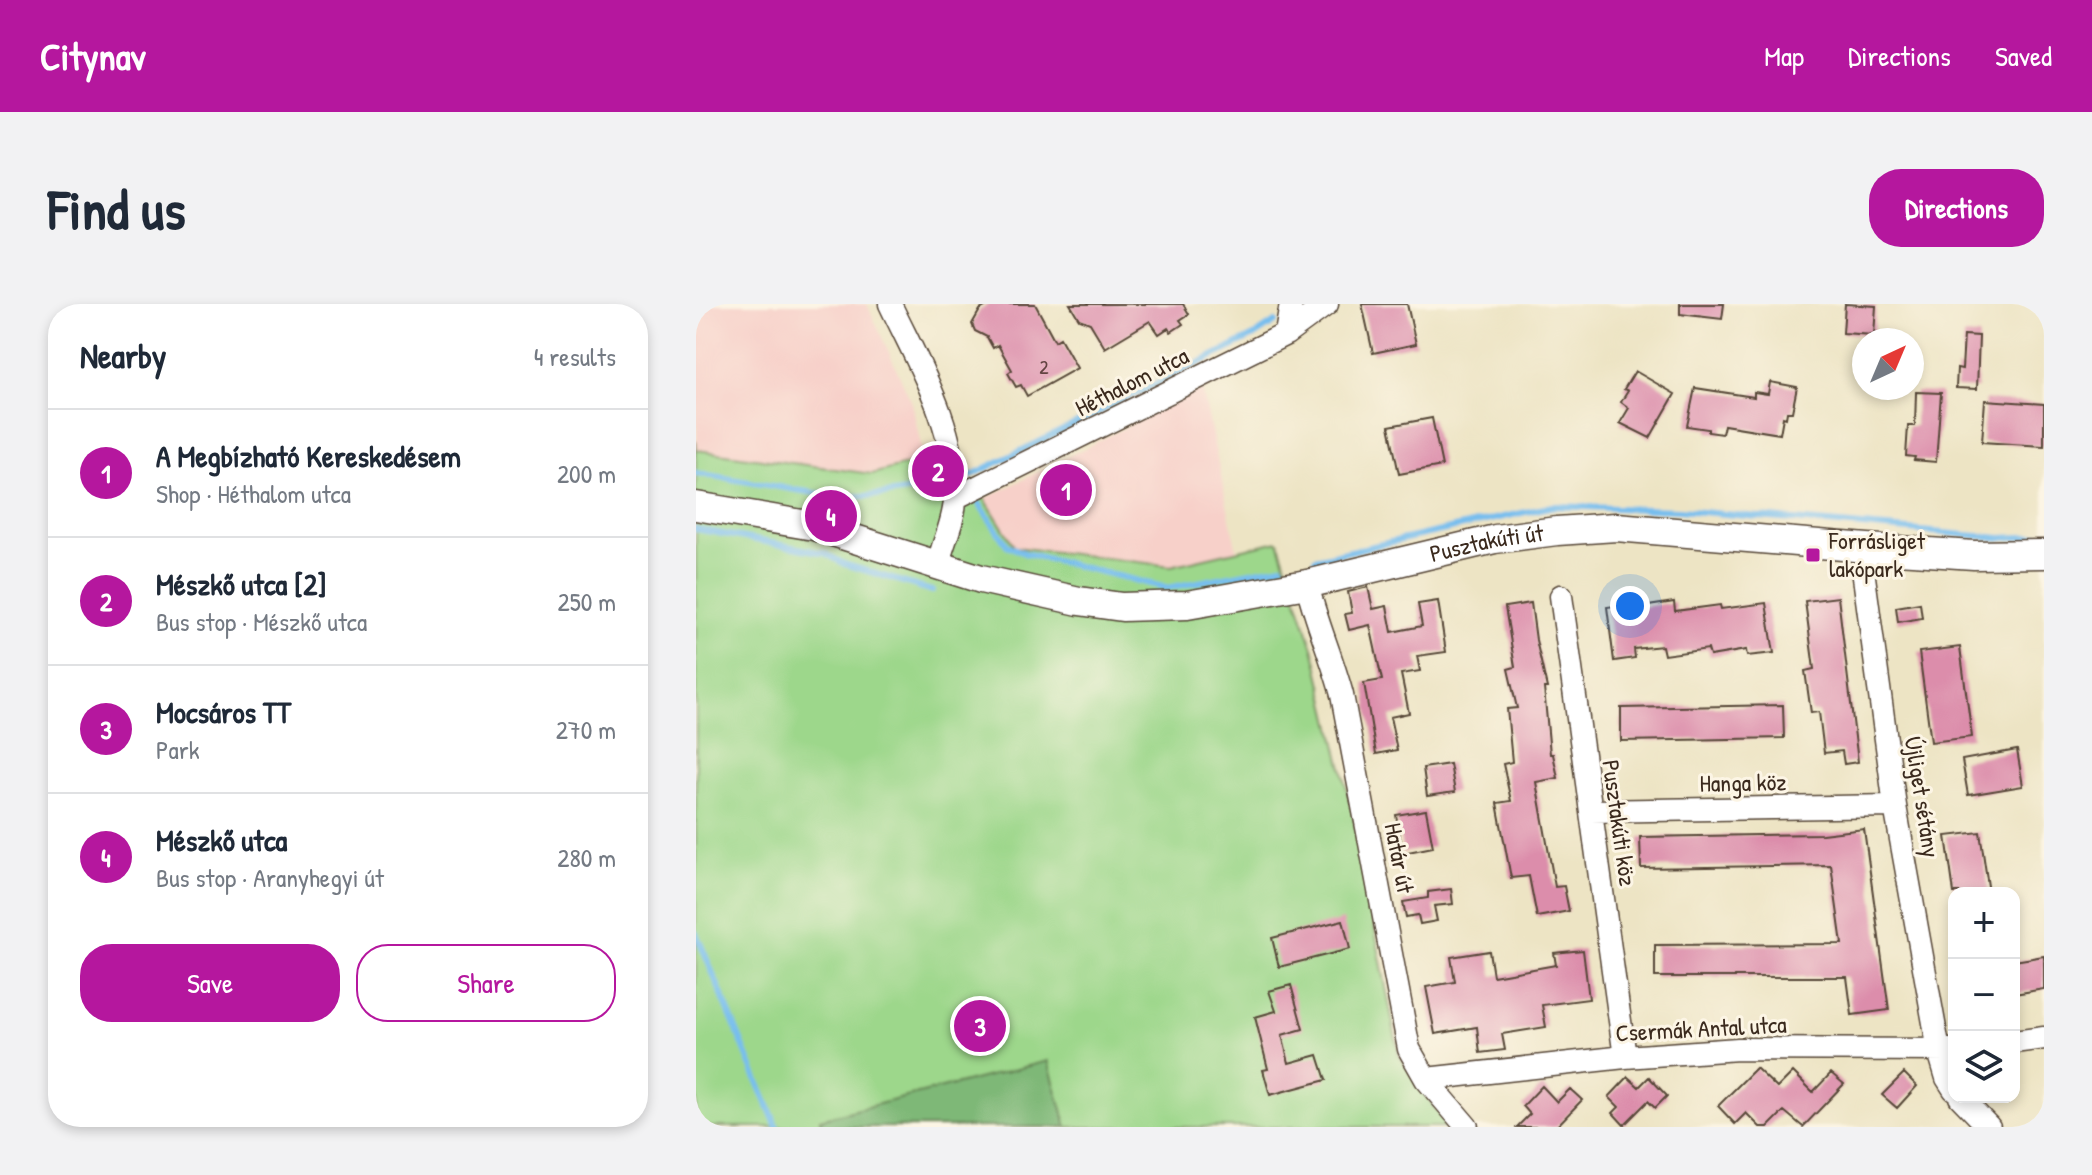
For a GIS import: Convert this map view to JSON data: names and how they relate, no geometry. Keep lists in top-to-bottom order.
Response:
{
  "streets": {
    "street": [
      "Héthalom utca",
      "Pusztakúti út",
      "Hanga köz",
      "Újliget sétány",
      "Pusztakúti köz",
      "Határ út",
      "Csermák Antal utca"
    ]
  },
  "crossings": [
    ["Pusztakúti út", "Újliget sétány"],
    ["Pusztakúti út", "Határ út"],
    ["Hanga köz", "Újliget sétány"],
    ["Hanga köz", "Pusztakúti köz"],
    ["Újliget sétány", "Csermák Antal utca"],
    ["Pusztakúti köz", "Csermák Antal utca"],
    ["Határ út", "Csermák Antal utca"]
  ],
  "places": {
    "transit": ["Forrásliget lakópark"]
  },
  "house_numbers": ["2"],
  "north": "top right",
  "page": {
    "header": "Citynav",
    "nav": ["Map", "Directions", "Saved"],
    "buttons": [
      "Directions",
      ["Save", "Share"]
    ],
    "title": "Find us",
    "heading": ["Nearby", "4 results"],
    "list": [
      {
        "mark": "1",
        "name": "A Megbízható Kereskedésem",
        "note": "Shop · Héthalom utca",
        "value": "200 m"
      },
      {
        "mark": "2",
        "name": "Mészkő utca [2]",
        "note": "Bus stop · Mészkő utca",
        "value": "250 m"
      },
      {
        "mark": "3",
        "name": "Mocsáros TT",
        "note": "Park",
        "value": "270 m"
      },
      {
        "mark": "4",
        "name": "Mészkő utca",
        "note": "Bus stop · Aranyhegyi út",
        "value": "280 m"
      }
    ],
    "pins": [
      "2",
      "1",
      "4",
      "3"
    ],
    "map_buttons": ["+", "−"]
  }
}
